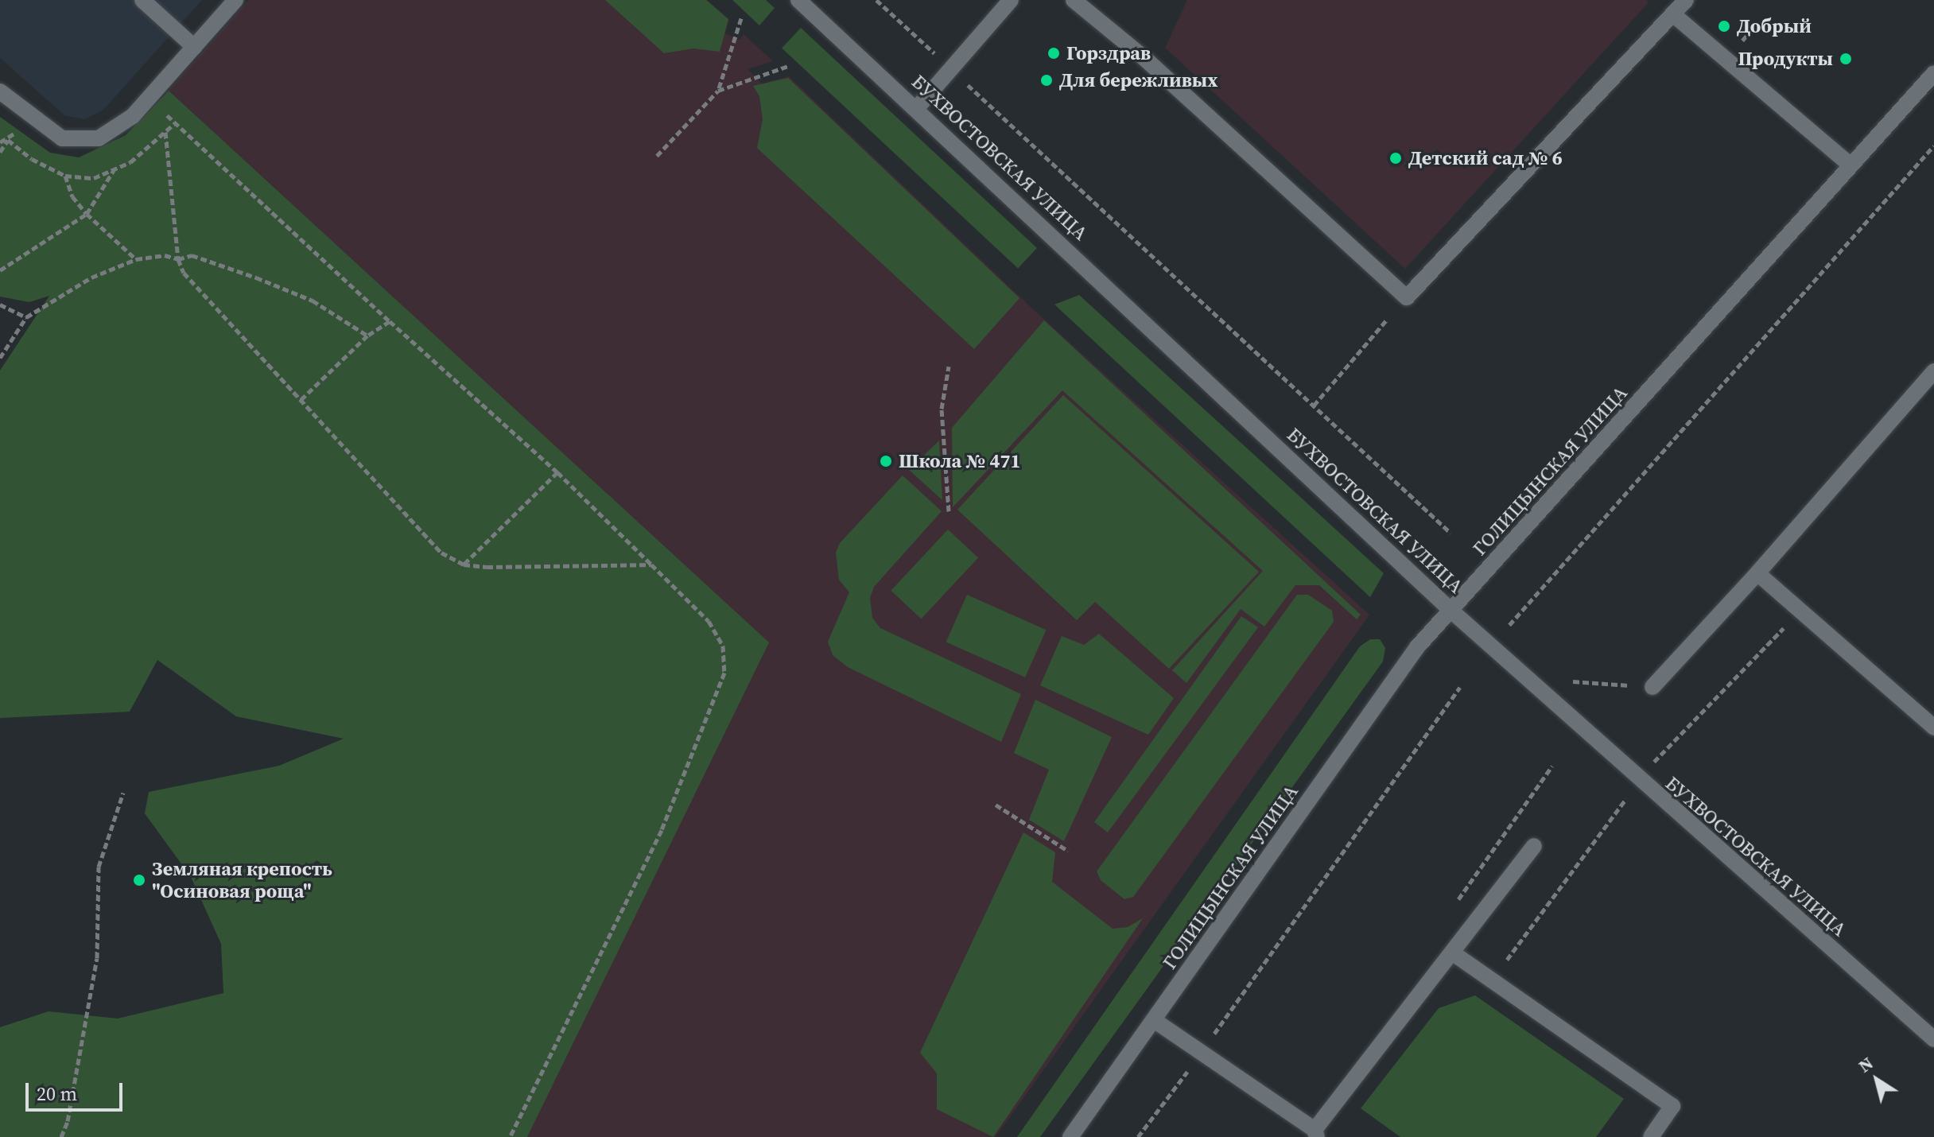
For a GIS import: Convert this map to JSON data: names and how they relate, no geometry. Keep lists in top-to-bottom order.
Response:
{
  "streets": {
    "street": ["БУХВОСТОВСКАЯ УЛИЦА", "ГОЛИЦЫНСКАЯ УЛИЦА"]
  },
  "crossings": [
    ["БУХВОСТОВСКАЯ УЛИЦА", "ГОЛИЦЫНСКАЯ УЛИЦА"]
  ],
  "places": [
    "Добрый",
    "Горздрав",
    "Продукты",
    "Для бережливых",
    "Детский сад № 6",
    "Школа № 471",
    "Земляная крепость \"Осиновая роща\""
  ],
  "scale_bar": "20 m",
  "north": "top left"
}
